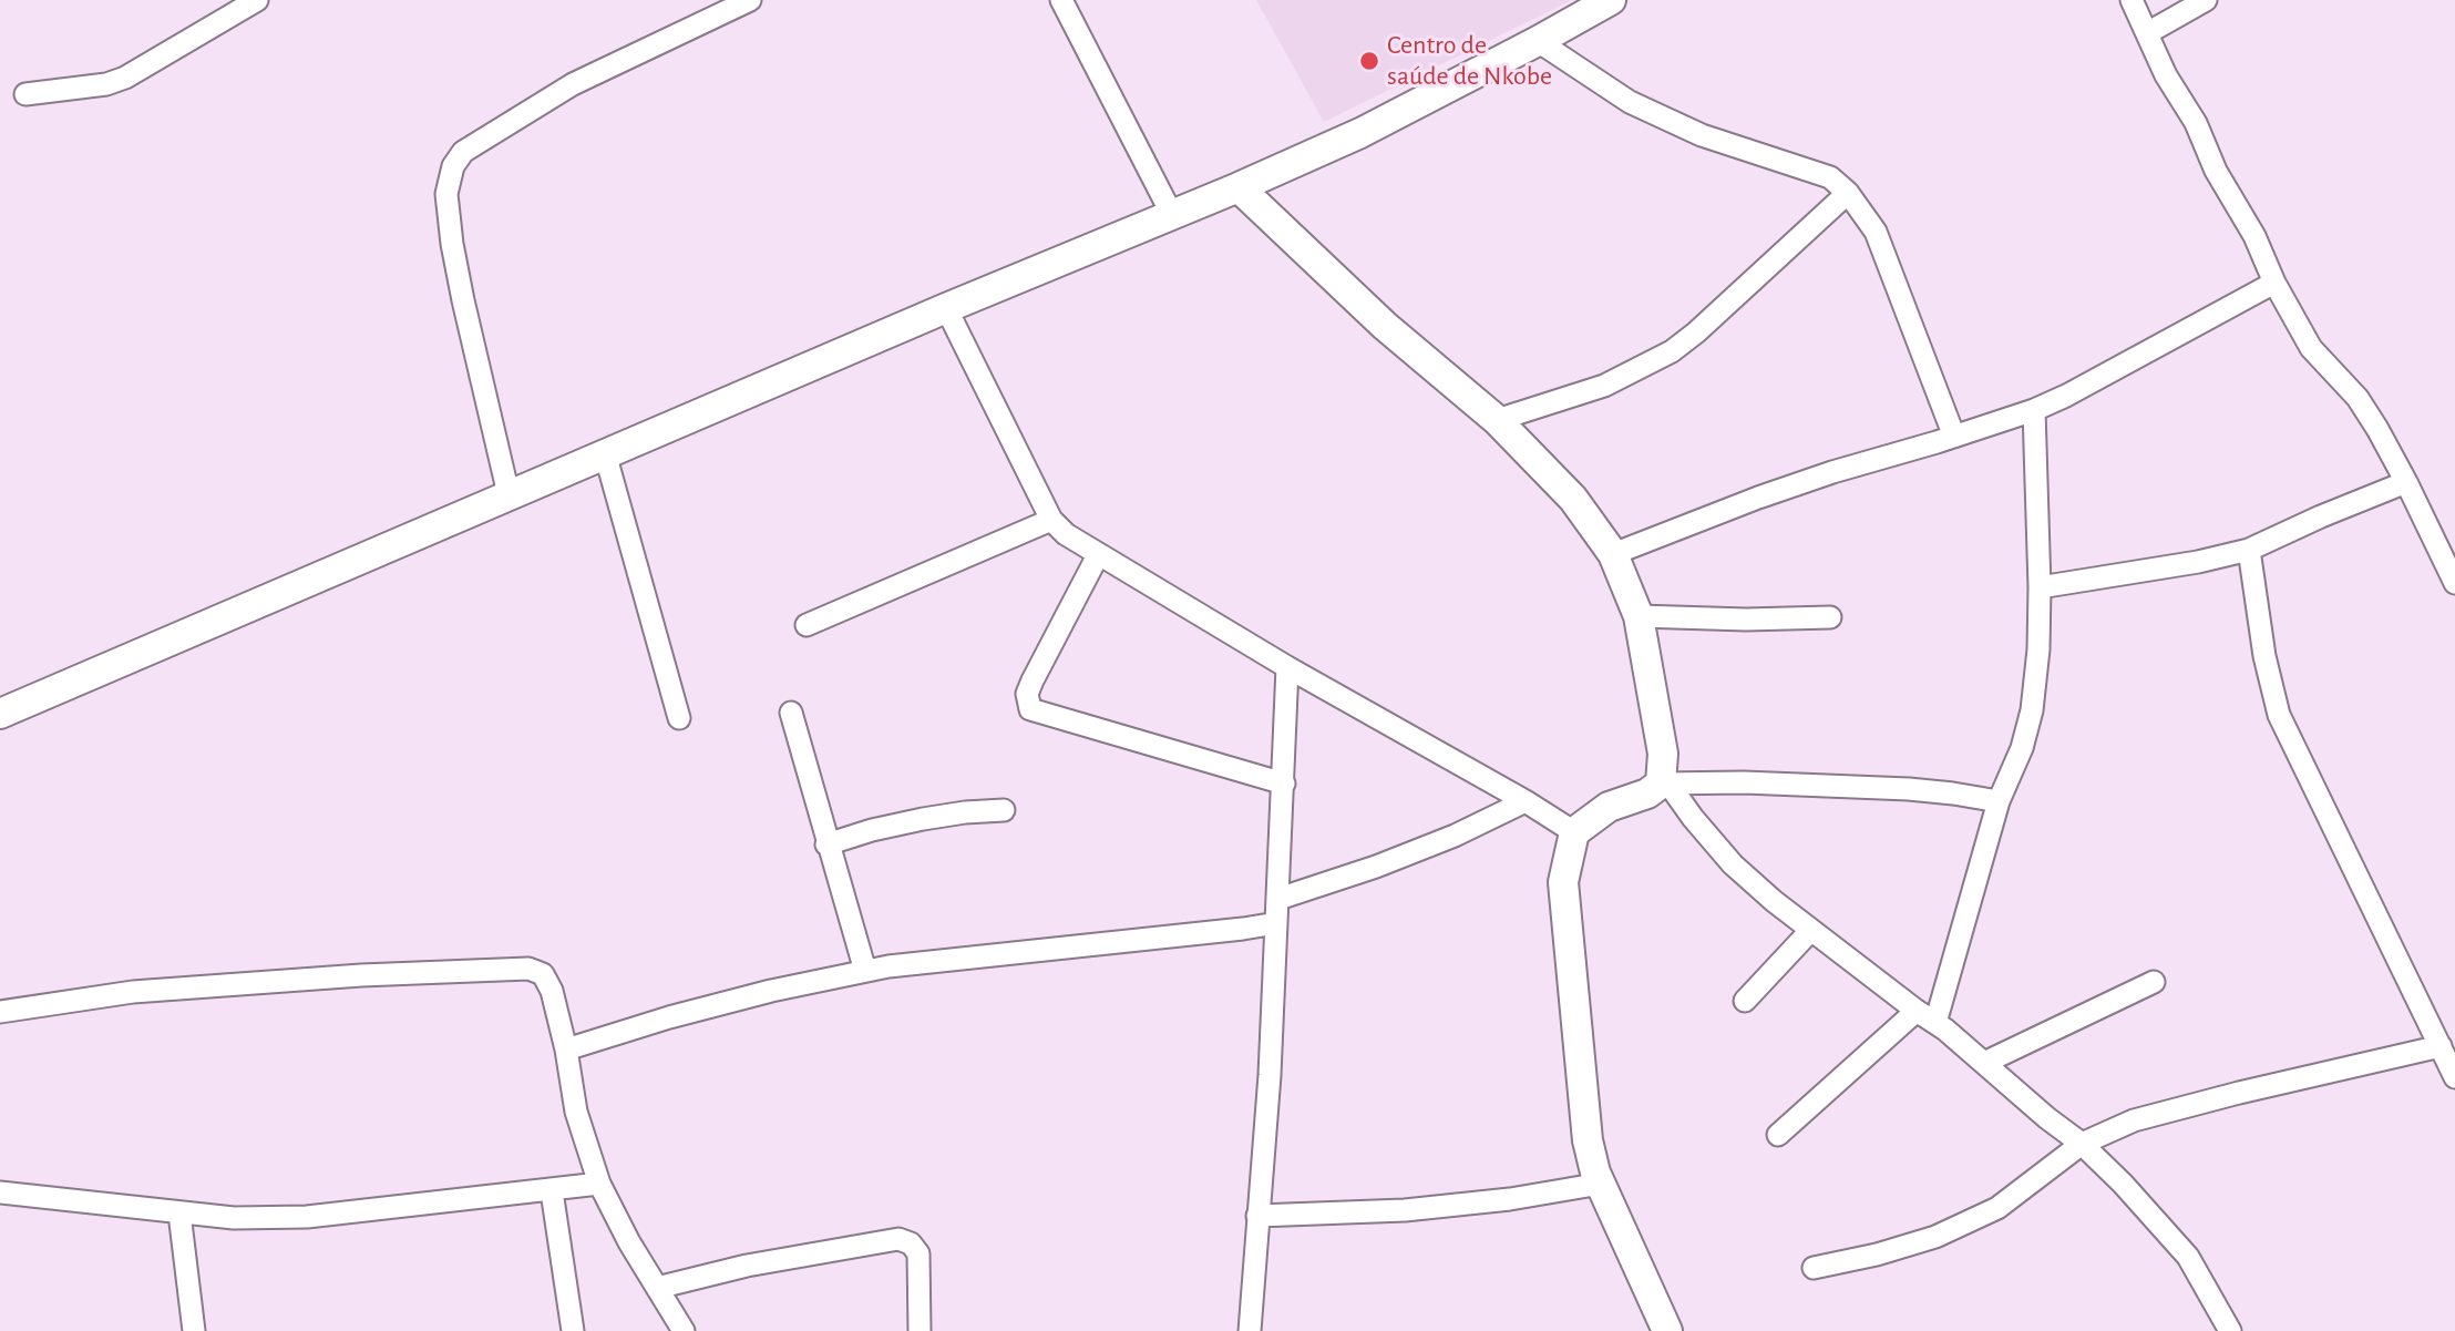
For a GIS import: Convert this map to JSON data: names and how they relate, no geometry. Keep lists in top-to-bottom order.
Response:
{
  "places": ["Centro de saúde de Nkobe"]
}
